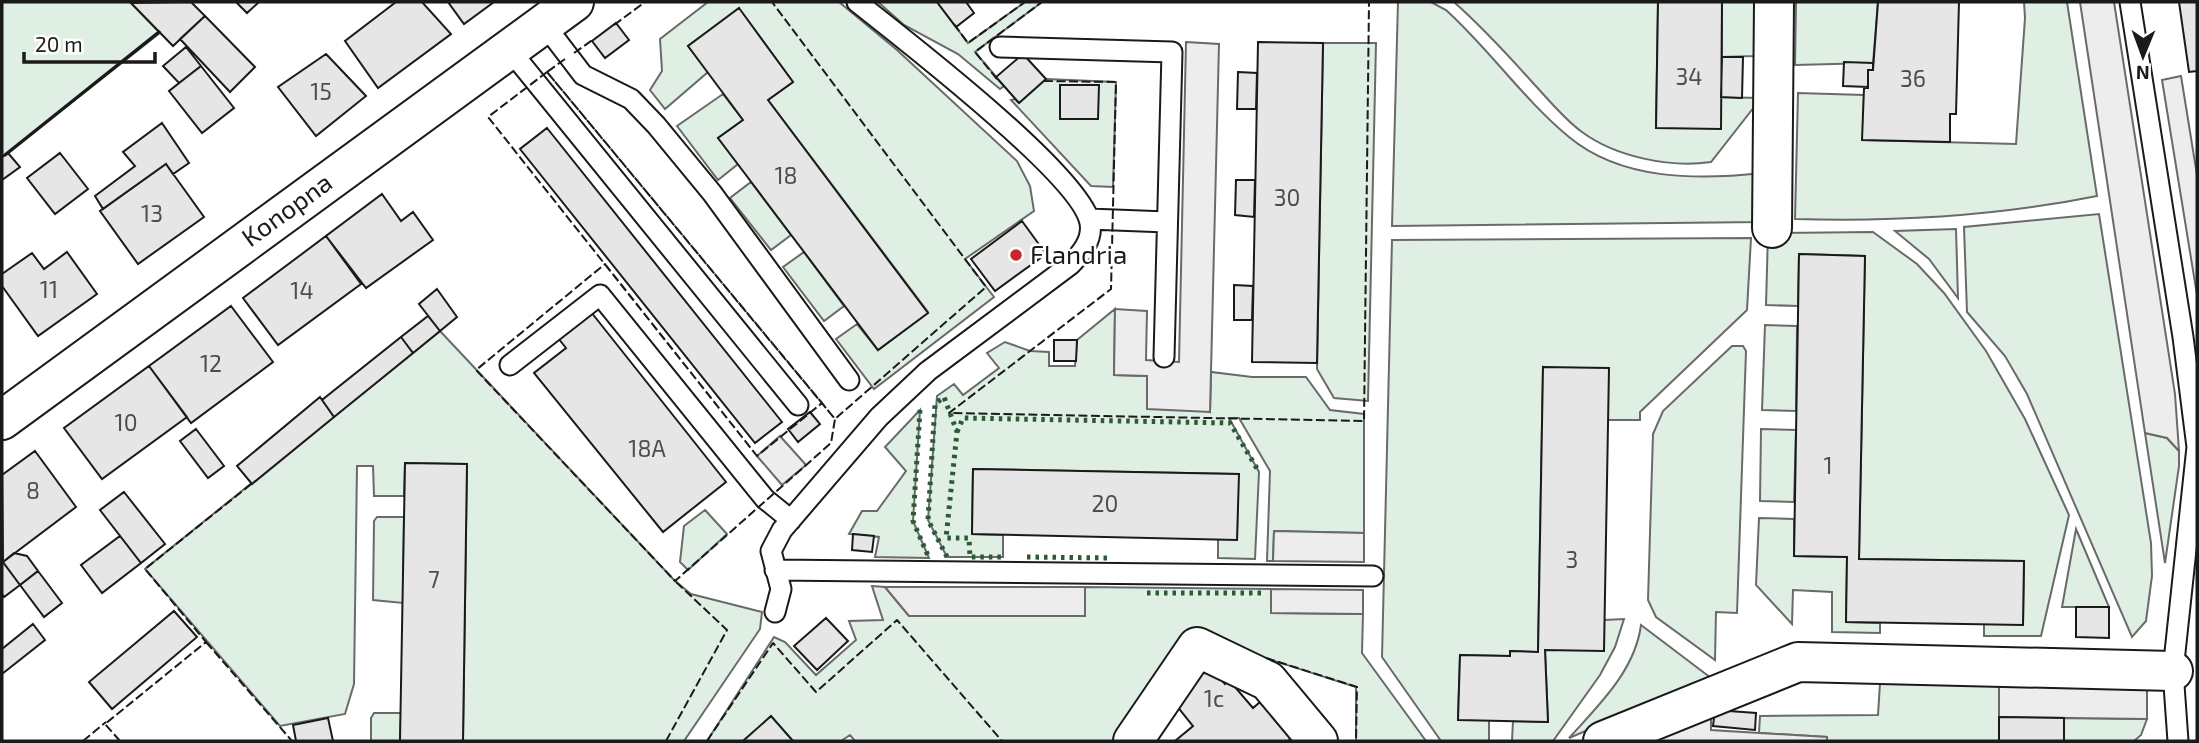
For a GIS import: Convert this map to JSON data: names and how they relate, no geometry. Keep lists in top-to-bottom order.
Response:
{
  "streets": {
    "street": ["Konopna"]
  },
  "places": ["Flandria"],
  "house_numbers": [
    "34",
    "36",
    "15",
    "18",
    "30",
    "13",
    "11",
    "14",
    "12",
    "10",
    "18A",
    "1",
    "8",
    "20",
    "3",
    "7",
    "1c"
  ],
  "scale_bar": "20 m",
  "north": "bottom"
}
